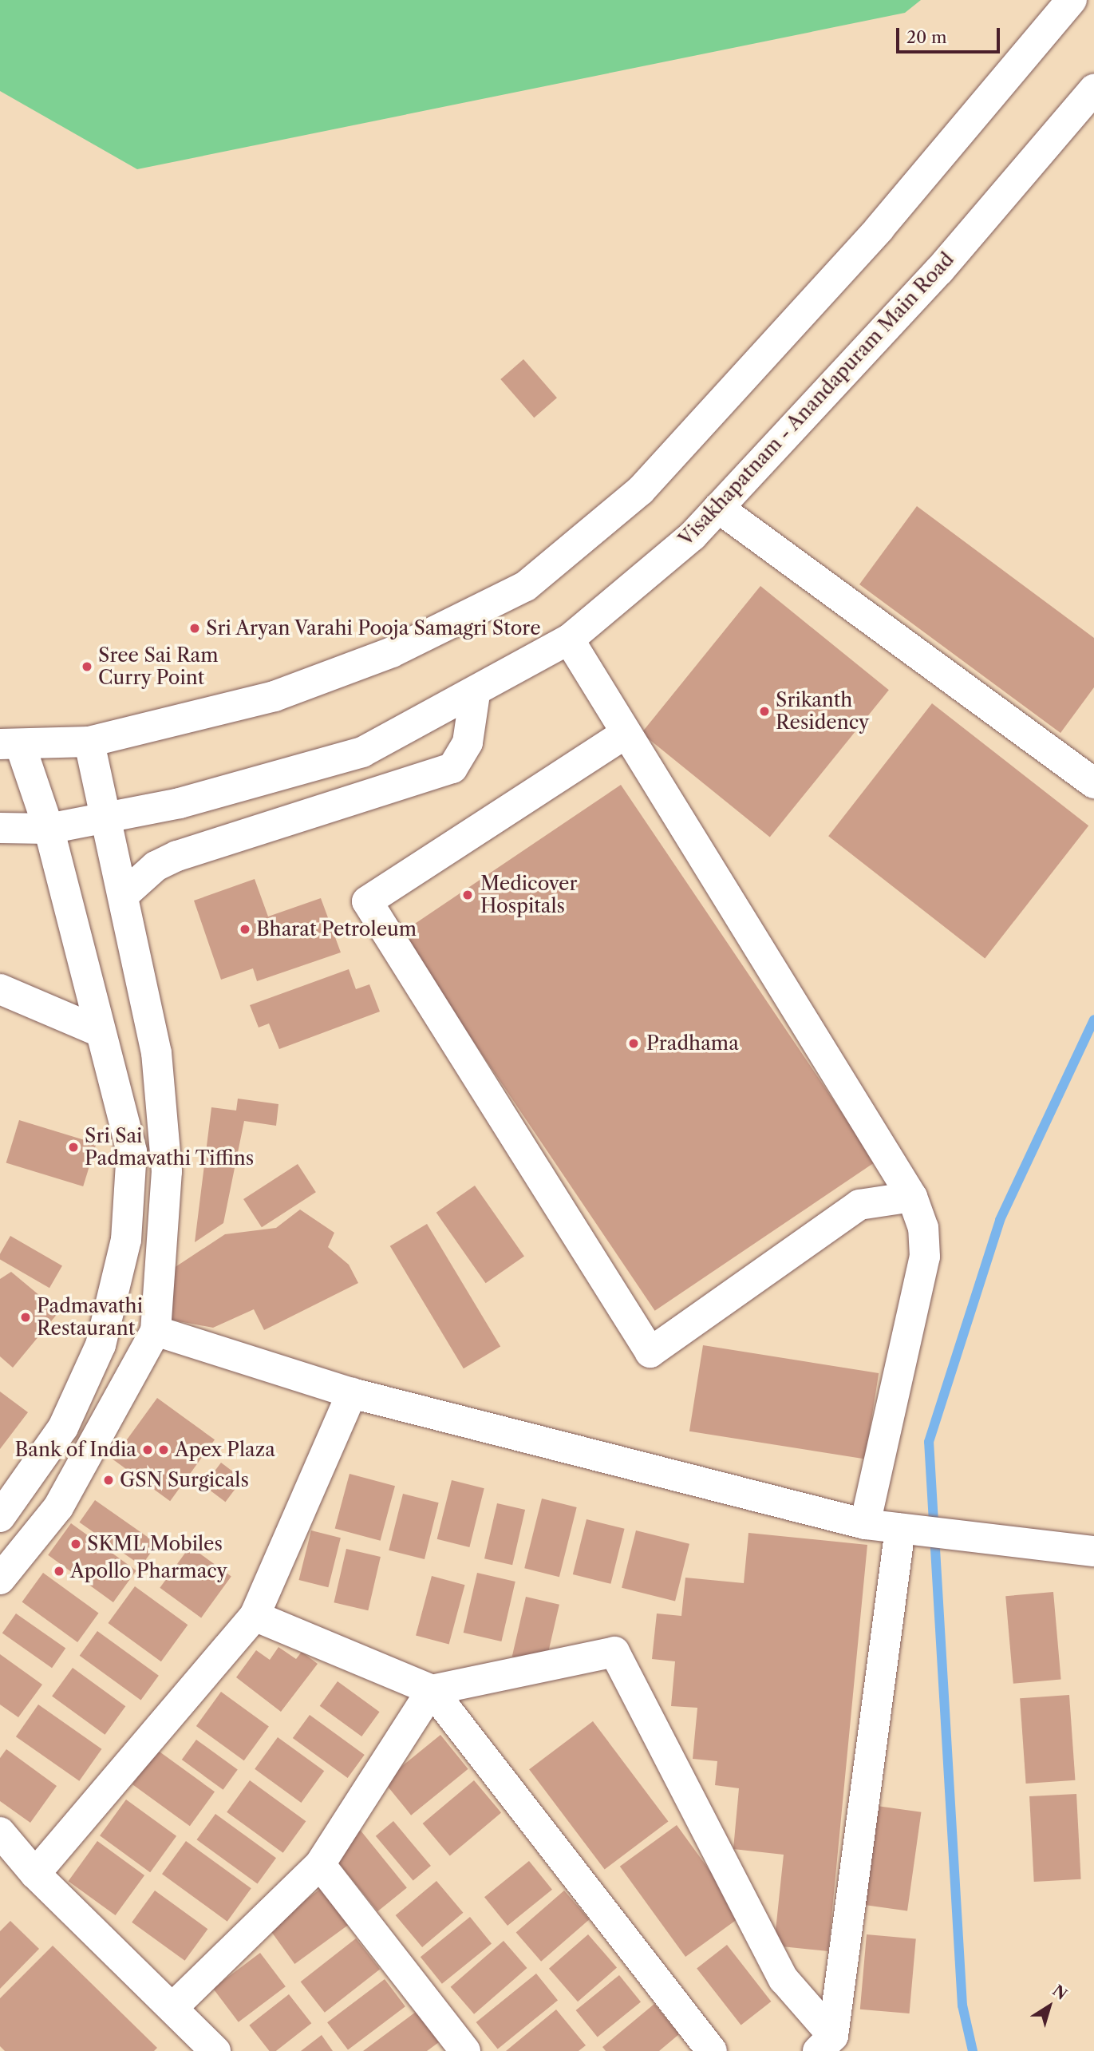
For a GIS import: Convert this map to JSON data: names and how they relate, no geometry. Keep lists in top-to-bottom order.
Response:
{
  "streets": {
    "street": ["Visakhapatnam - Anandapuram Main Road"]
  },
  "places": [
    "Sri Aryan Varahi Pooja Samagri Store",
    "Sree Sai Ram Curry Point",
    "Srikanth Residency",
    "Medicover Hospitals",
    "Bharat Petroleum",
    "Pradhama",
    "Sri Sai Padmavathi Tiffins",
    "Padmavathi Restaurant",
    "Bank of India",
    "Apex Plaza",
    "GSN Surgicals",
    "SKML Mobiles",
    "Apollo Pharmacy"
  ],
  "scale_bar": "20 m",
  "north": "top right"
}
